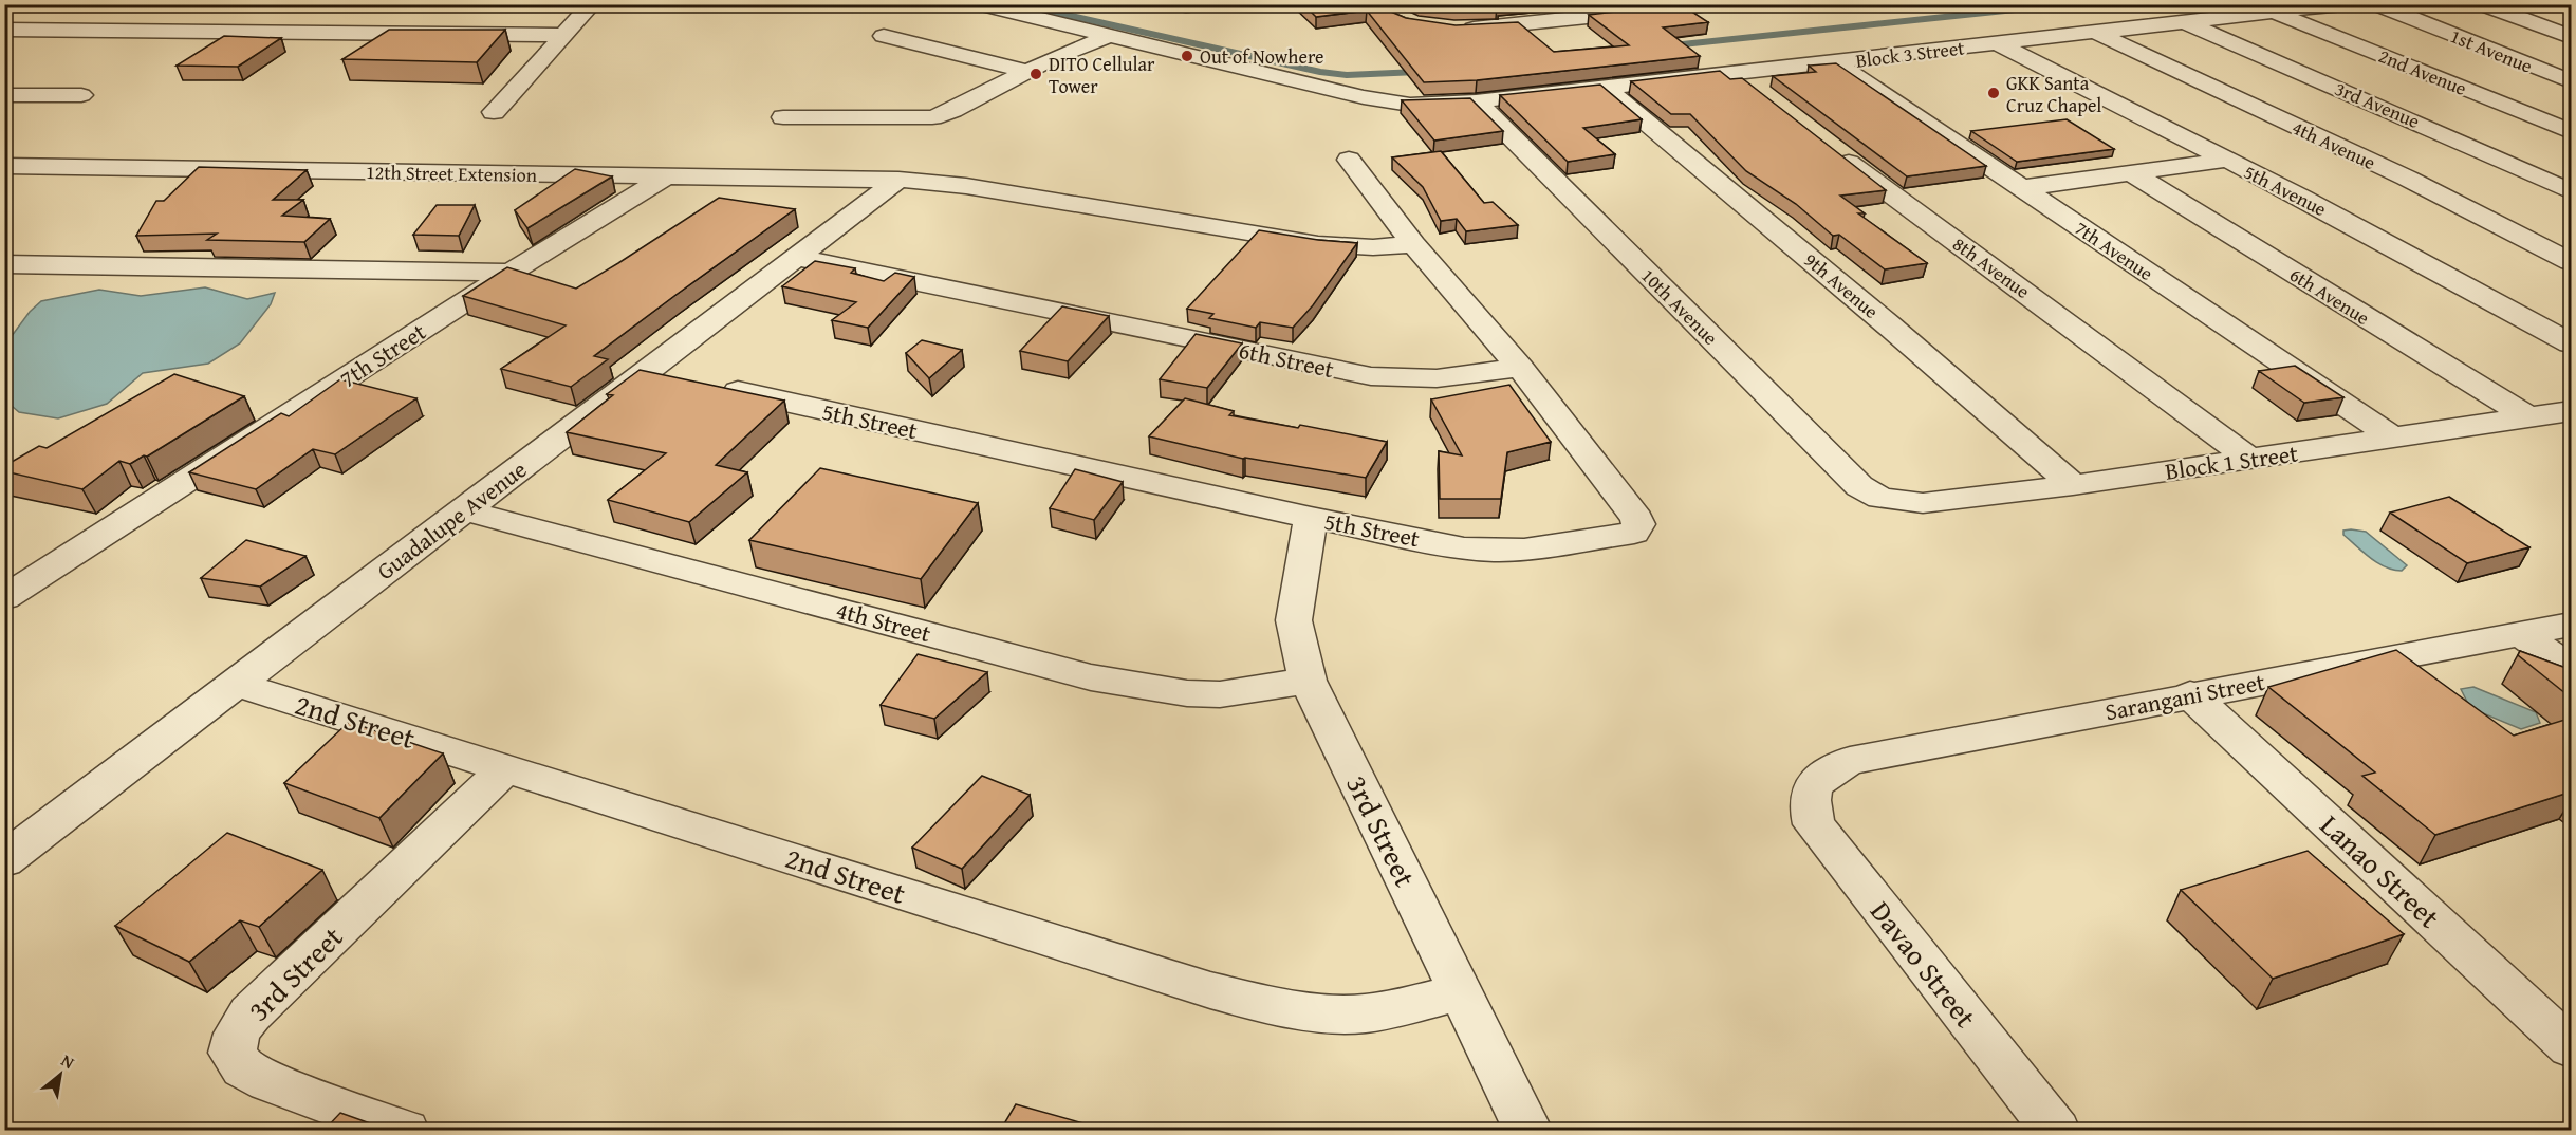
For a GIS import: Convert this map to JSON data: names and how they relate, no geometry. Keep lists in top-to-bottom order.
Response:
{
  "streets": {
    "street": [
      "1st Avenue",
      "Block 3 Street",
      "2nd Avenue",
      "3rd Avenue",
      "4th Avenue",
      "12th Street Extension",
      "5th Avenue",
      "7th Avenue",
      "8th Avenue",
      "9th Avenue",
      "6th Avenue",
      "10th Avenue",
      "7th Street",
      "6th Street",
      "5th Street",
      "Block 1 Street",
      "Guadalupe Avenue",
      "4th Street",
      "Sarangani Street",
      "2nd Street",
      "3rd Street",
      "Lanao Street",
      "Davao Street"
    ]
  },
  "crossings": [
    ["Block 3 Street", "2nd Avenue"],
    ["Block 3 Street", "3rd Avenue"],
    ["Block 3 Street", "4th Avenue"],
    ["Block 3 Street", "5th Avenue"],
    ["Block 3 Street", "7th Avenue"],
    ["Block 3 Street", "9th Avenue"],
    ["Block 3 Street", "10th Avenue"],
    ["12th Street Extension", "7th Street"],
    ["12th Street Extension", "Guadalupe Avenue"],
    ["7th Avenue", "Block 1 Street"],
    ["8th Avenue", "Block 1 Street"],
    ["9th Avenue", "Block 1 Street"],
    ["6th Avenue", "Block 1 Street"],
    ["10th Avenue", "Block 1 Street"],
    ["6th Street", "5th Street"],
    ["6th Street", "Guadalupe Avenue"],
    ["5th Street", "Guadalupe Avenue"],
    ["5th Street", "3rd Street"],
    ["Guadalupe Avenue", "4th Street"],
    ["Guadalupe Avenue", "2nd Street"],
    ["4th Street", "3rd Street"],
    ["Sarangani Street", "Lanao Street"],
    ["Sarangani Street", "Davao Street"],
    ["2nd Street", "3rd Street"]
  ],
  "places": ["Out of Nowhere", "DITO Cellular Tower", "GKK Santa Cruz Chapel"],
  "north": "top right"
}
